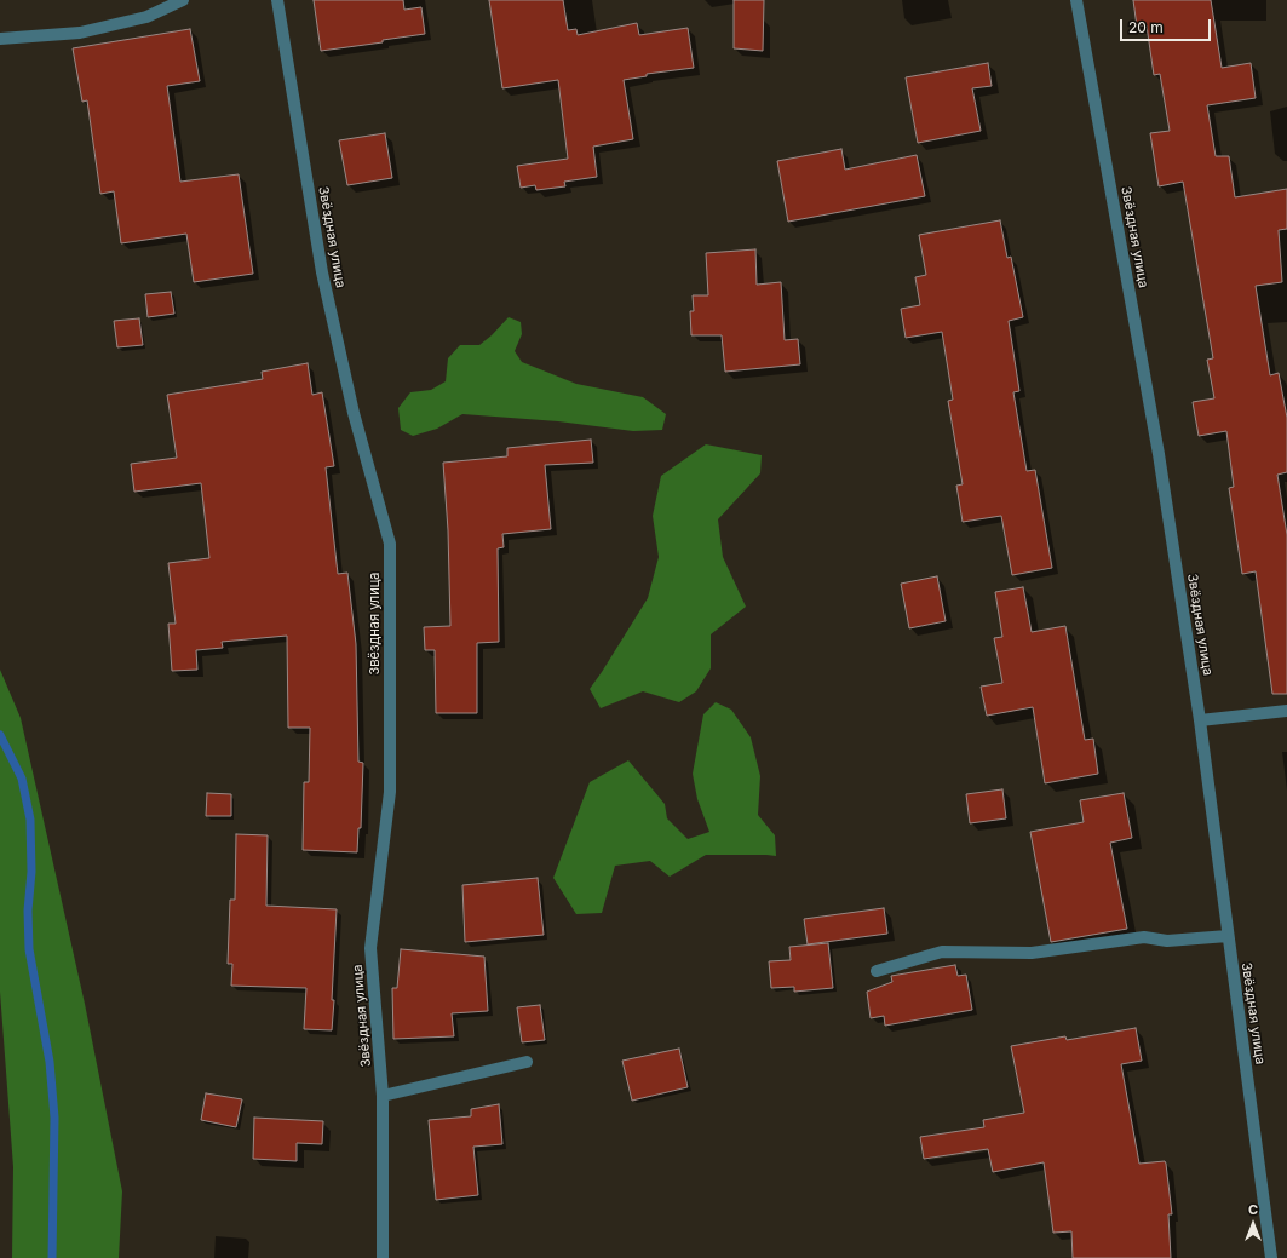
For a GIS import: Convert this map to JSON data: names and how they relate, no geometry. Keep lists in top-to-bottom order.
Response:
{
  "streets": {
    "street": ["Звёздная улица"]
  },
  "scale_bar": "20 m",
  "north": "top"
}
